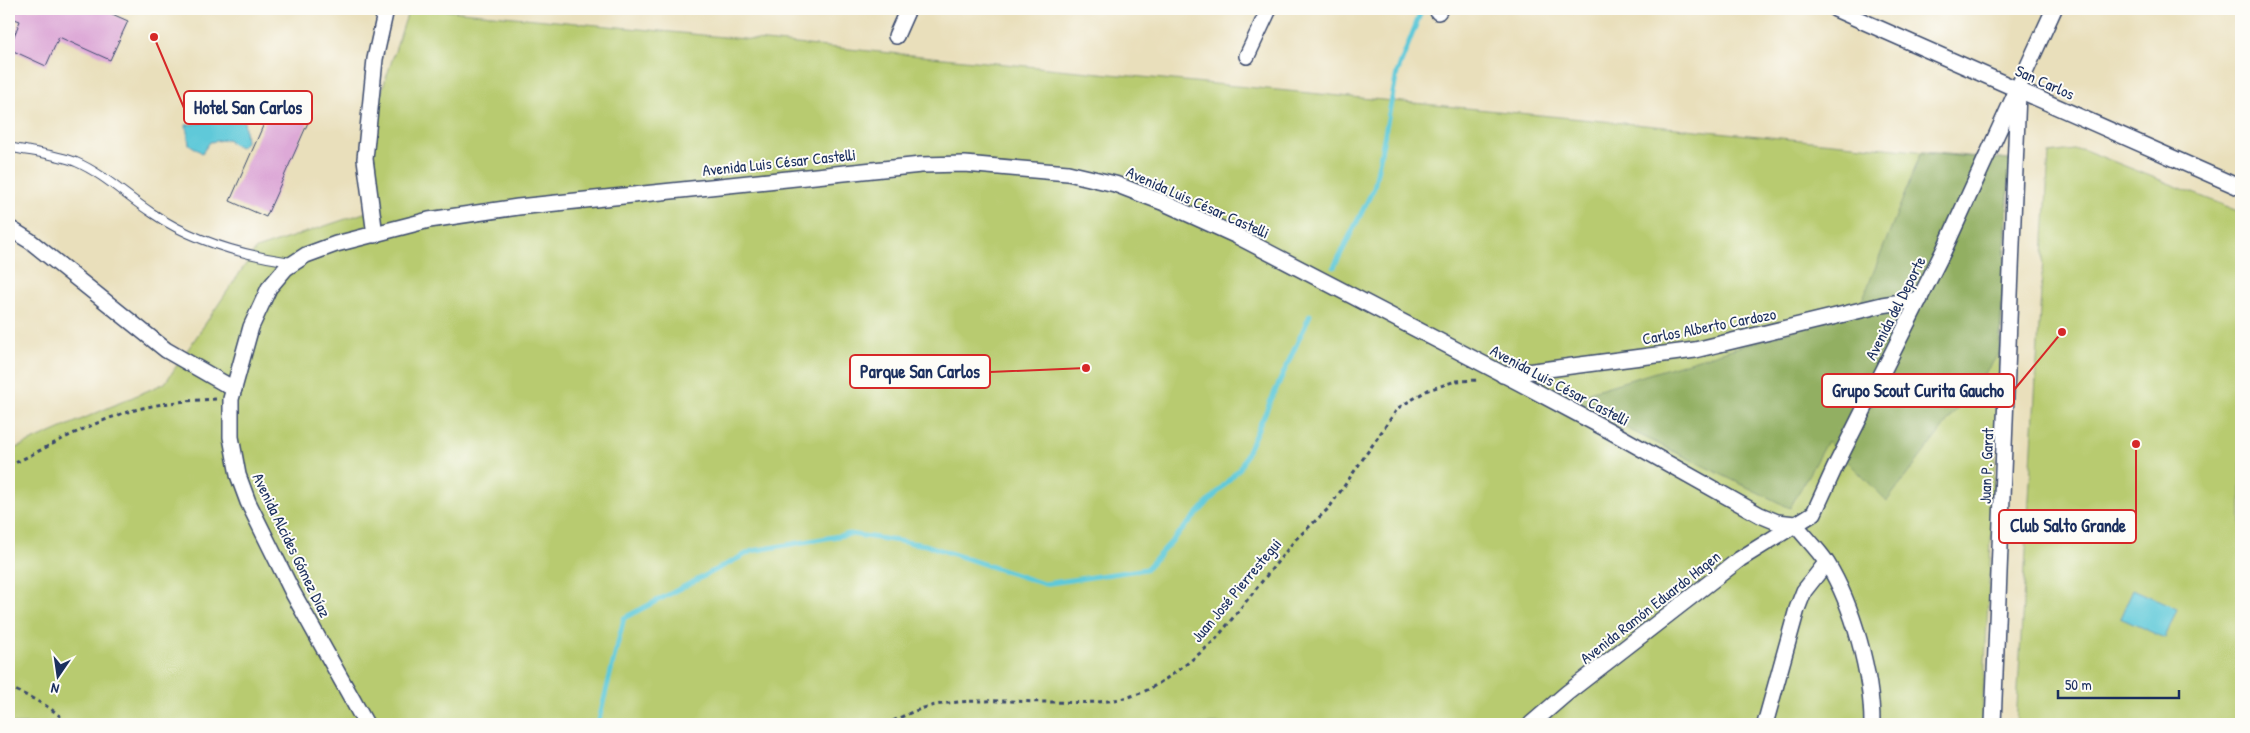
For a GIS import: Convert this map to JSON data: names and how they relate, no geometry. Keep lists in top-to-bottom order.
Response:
{
  "streets": {
    "street": [
      "San Carlos",
      "Avenida Luis César Castelli",
      "Avenida del Deporte",
      "Carlos Alberto Cardozo",
      "Juan P. Garat",
      "Avenida Alcides Gómez Díaz",
      "Avenida Ramón Eduardo Hagen"
    ],
    "path": ["Juan José Pierrestegui"]
  },
  "crossings": [
    ["San Carlos", "Avenida del Deporte"],
    ["San Carlos", "Juan P. Garat"],
    ["Avenida Luis César Castelli", "Avenida del Deporte"],
    ["Avenida Luis César Castelli", "Carlos Alberto Cardozo"],
    ["Avenida Luis César Castelli", "Avenida Alcides Gómez Díaz"],
    ["Avenida Luis César Castelli", "Avenida Ramón Eduardo Hagen"],
    ["Avenida del Deporte", "Carlos Alberto Cardozo"],
    ["Avenida del Deporte", "Juan P. Garat"],
    ["Avenida del Deporte", "Avenida Ramón Eduardo Hagen"]
  ],
  "places": [
    "Hotel San Carlos",
    "Grupo Scout Curita Gaucho",
    "Parque San Carlos",
    "Club Salto Grande"
  ],
  "scale_bar": "50 m",
  "north": "bottom"
}
